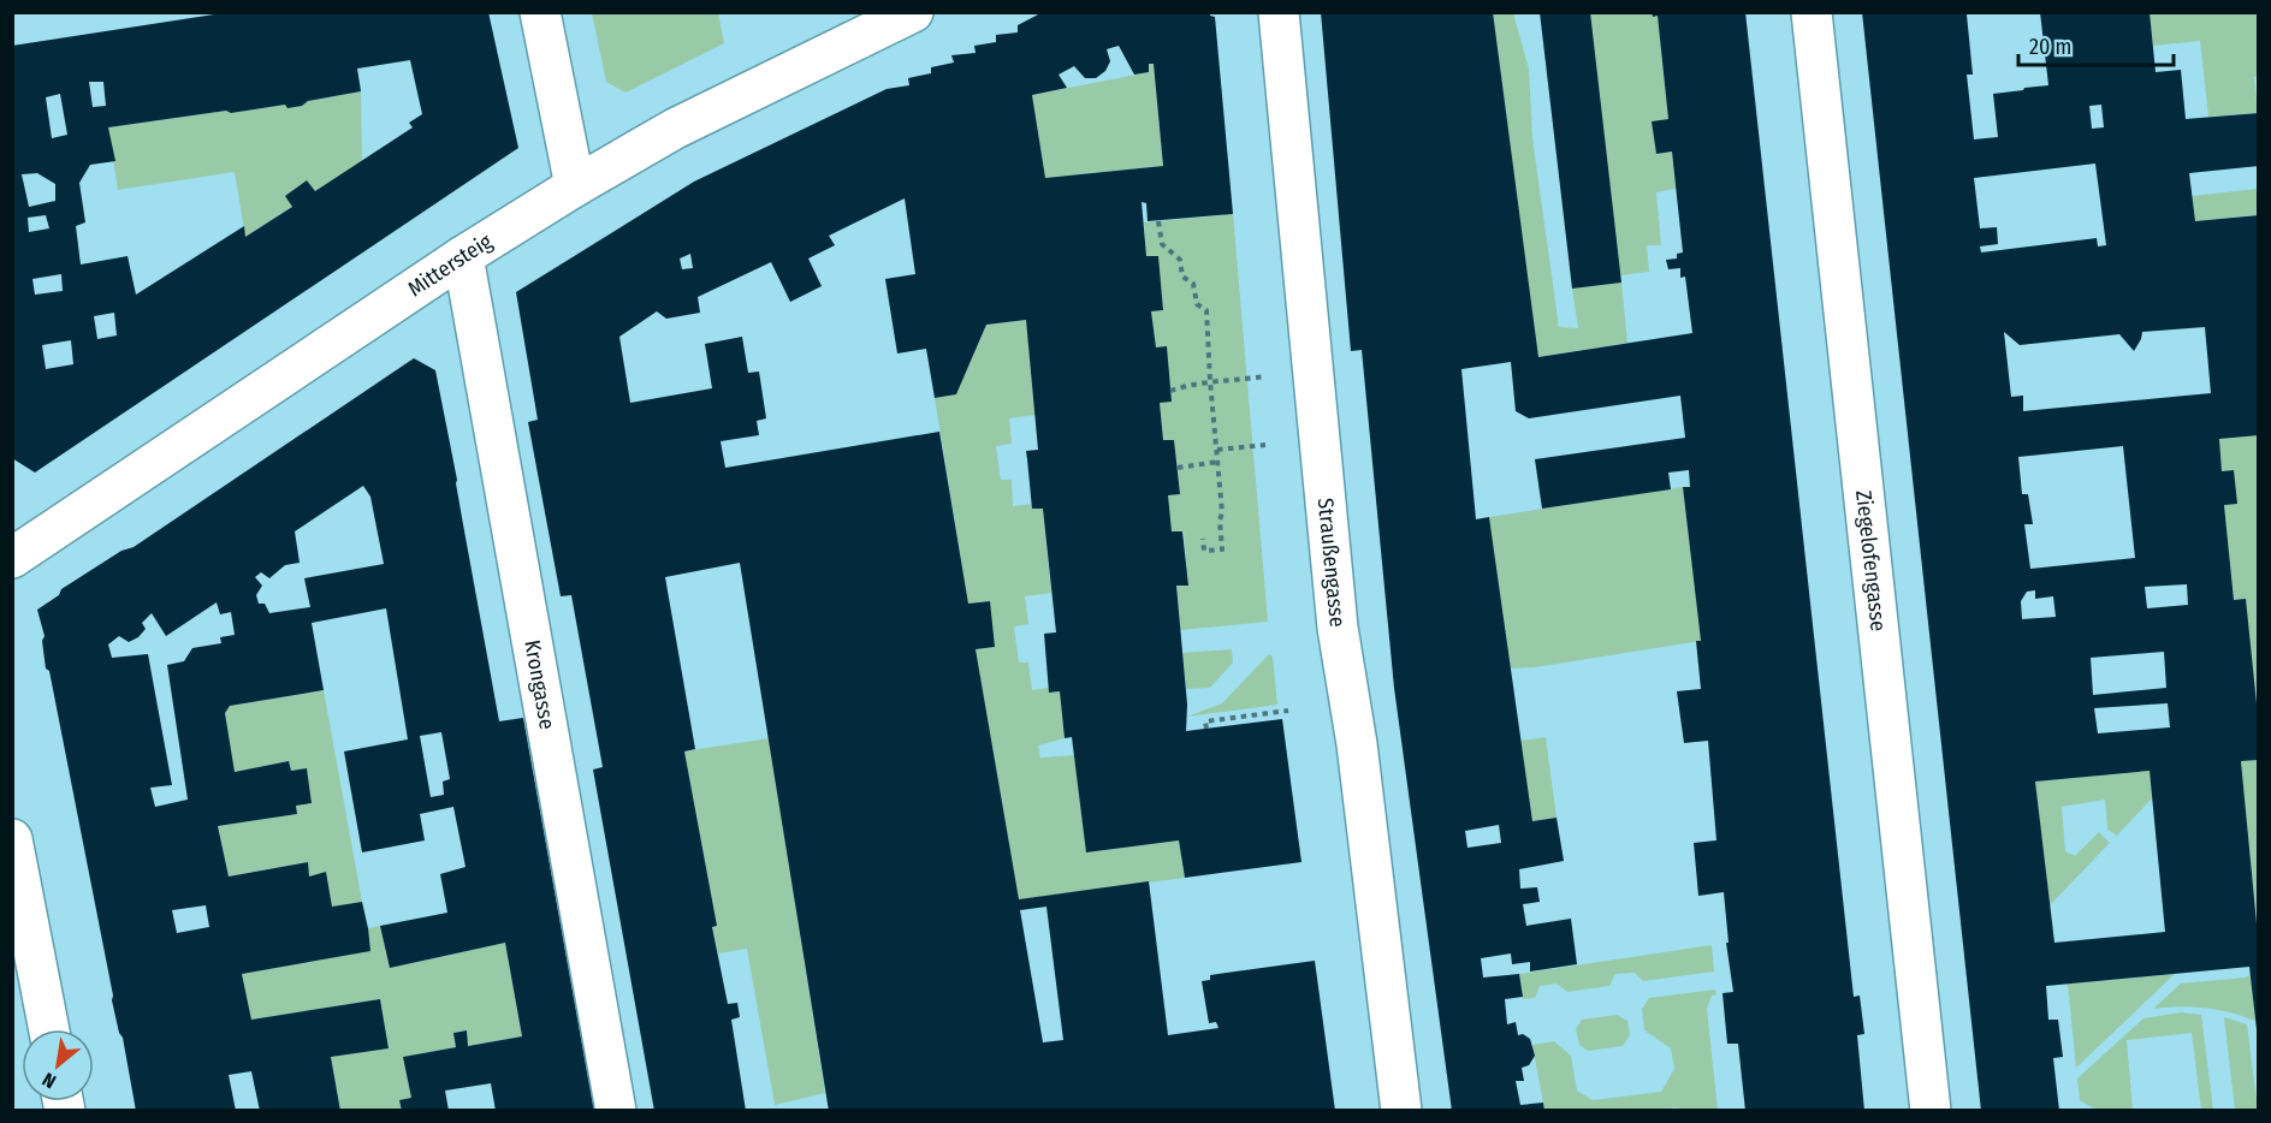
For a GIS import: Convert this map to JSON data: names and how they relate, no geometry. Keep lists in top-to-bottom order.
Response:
{
  "streets": {
    "street": [
      "Mittersteig",
      "Ziegelofengasse",
      "Straußengasse",
      "Krongasse"
    ]
  },
  "crossings": [
    ["Mittersteig", "Krongasse"]
  ],
  "scale_bar": "20 m",
  "north": "bottom left"
}
